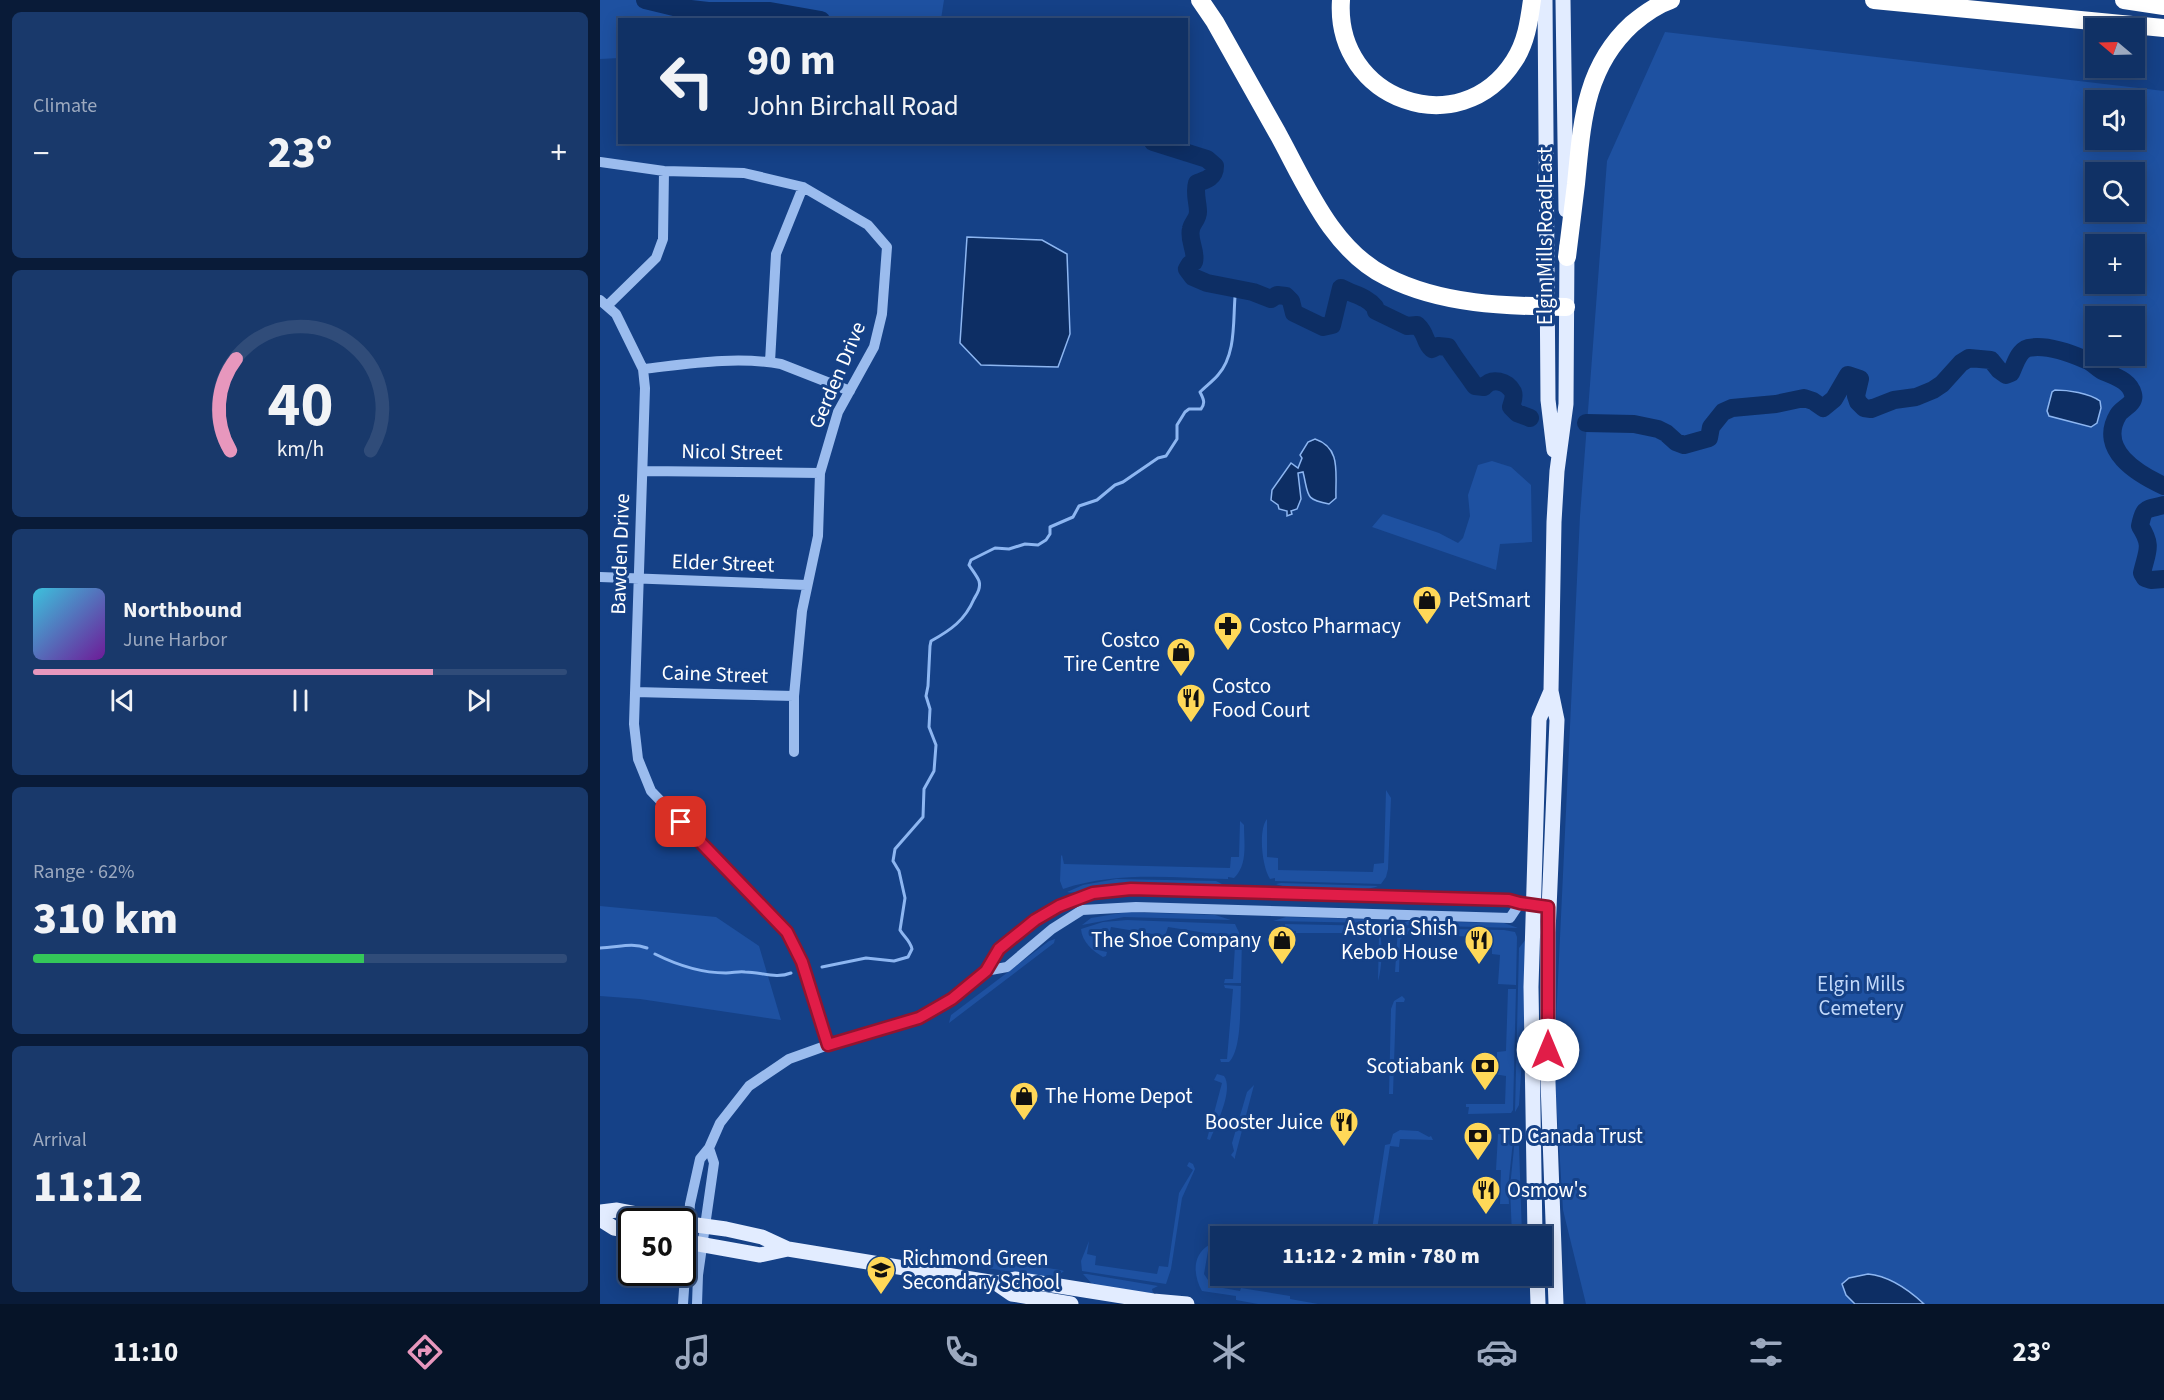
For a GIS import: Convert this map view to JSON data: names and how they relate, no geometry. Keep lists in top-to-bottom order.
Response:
{
  "streets": {
    "main road": ["Elgin Mills Road East"],
    "street": [
      "Gerden Drive",
      "Nicol Street",
      "Bawden Drive",
      "Elder Street",
      "Caine Street"
    ]
  },
  "crossings": [
    ["Gerden Drive", "Nicol Street"],
    ["Gerden Drive", "Elder Street"],
    ["Gerden Drive", "Caine Street"],
    ["Nicol Street", "Bawden Drive"],
    ["Bawden Drive", "Elder Street"],
    ["Bawden Drive", "Caine Street"]
  ],
  "parks": ["Elgin Mills Cemetery"],
  "places": {
    "shop": [
      "PetSmart",
      "Costco Tire Centre",
      "The Shoe Company",
      "The Home Depot"
    ],
    "pharmacy": ["Costco Pharmacy"],
    "restaurant": [
      "Costco Food Court",
      "Astoria Shish Kebob House",
      "Booster Juice",
      "Osmow's"
    ],
    "bank": ["Scotiabank", "TD Canada Trust"],
    "school or university": ["Richmond Green Secondary School"]
  },
  "north": "left",
  "page": {
    "tile": [
      "Climate",
      ["Range · 62%", "310 km"],
      ["Arrival", "11:12"]
    ],
    "map_buttons": ["+", "−"],
    "turn": ["90 m", "John Birchall Road"],
    "heat": ["−", "23°", "+"],
    "song": ["Northbound", "June Harbor"],
    "limit": "50",
    "trip": "11:12 · 2 min · 780 m",
    "tabs": ["11:10", "23°"],
    "gauge": ["40", "km/h"]
  }
}
